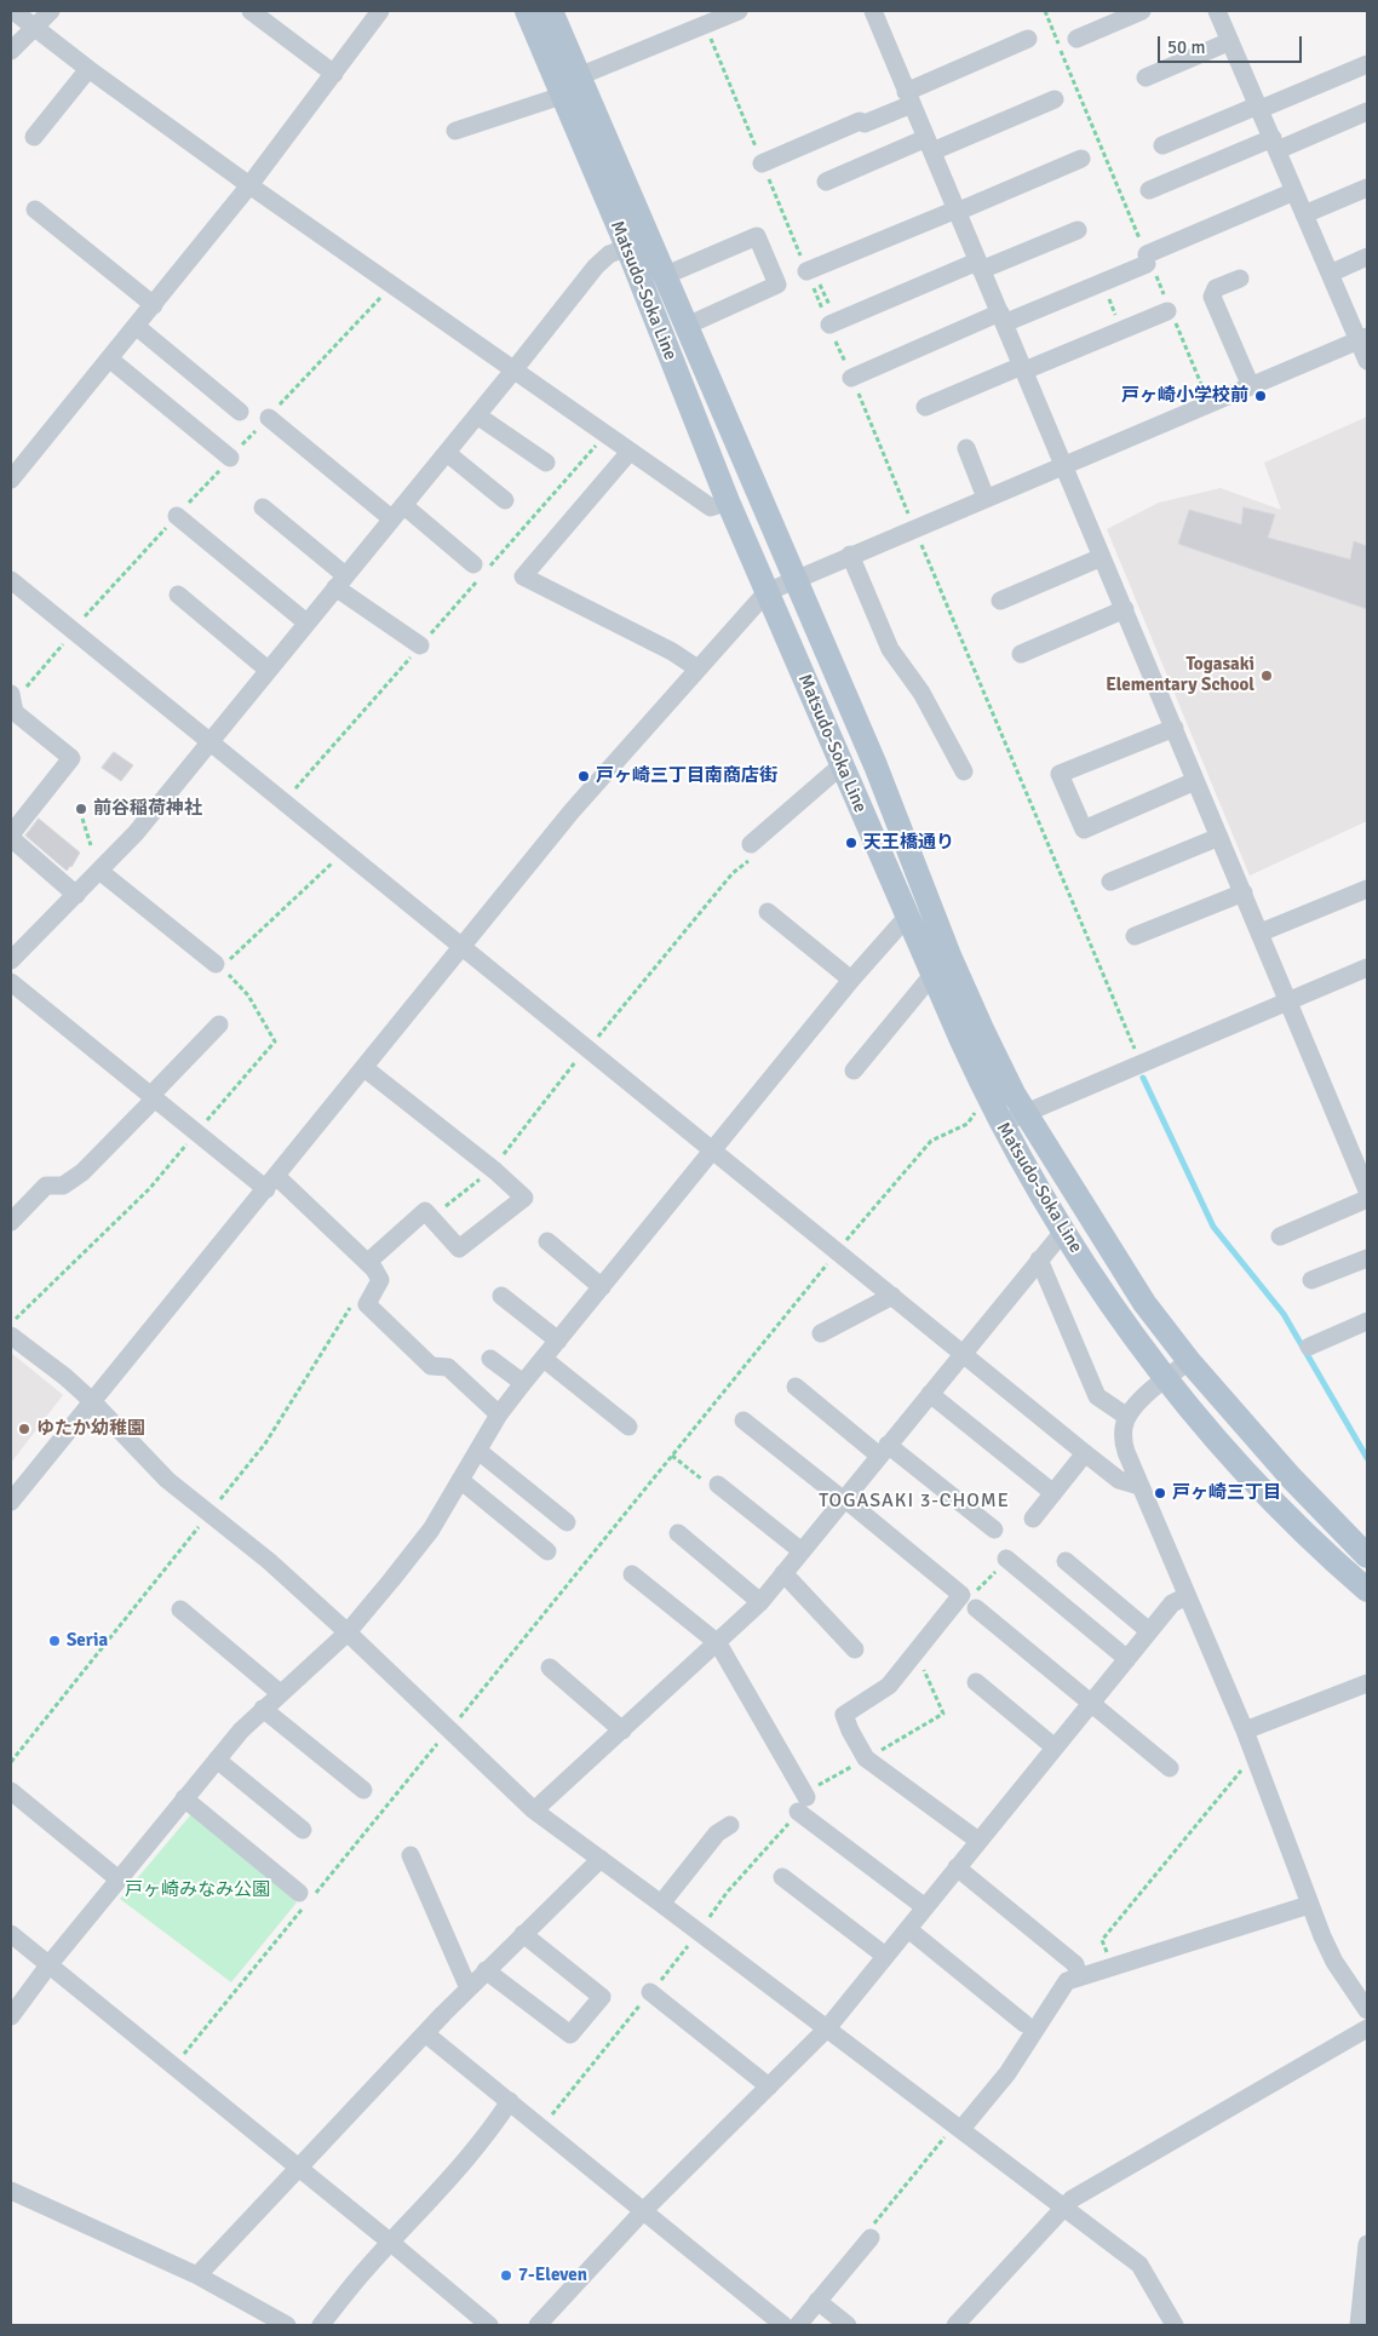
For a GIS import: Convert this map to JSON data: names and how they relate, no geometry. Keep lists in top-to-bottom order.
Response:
{
  "streets": {
    "main road": ["Matsudo-Soka Line"]
  },
  "districts": ["TOGASAKI 3-CHOME"],
  "parks": ["戸ヶ崎みなみ公園"],
  "places": [
    "戸ヶ崎小学校前",
    "Togasaki Elementary School",
    "戸ヶ崎三丁目南商店街",
    "前谷稲荷神社",
    "天王橋通り",
    "ゆたか幼稚園",
    "戸ヶ崎三丁目",
    "Seria",
    "7-Eleven"
  ],
  "scale_bar": "50 m"
}
